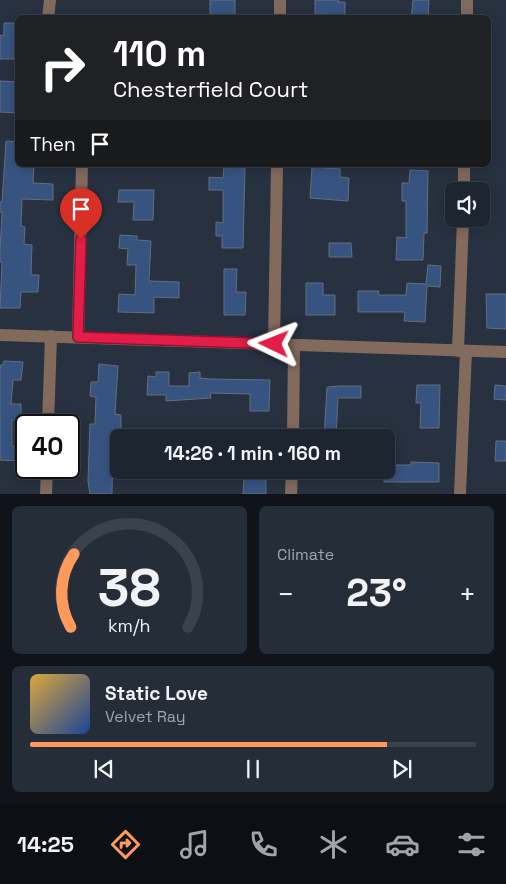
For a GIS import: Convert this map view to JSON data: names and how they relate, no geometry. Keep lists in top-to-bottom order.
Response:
{
  "page": {
    "turn": ["110 m", "Chesterfield Court"],
    "then": "Then",
    "limit": "40",
    "trip": "14:26 · 1 min · 160 m",
    "tile": "Climate",
    "heat": ["−", "23°", "+"],
    "song": ["Static Love", "Velvet Ray"],
    "tabs": "14:25",
    "gauge": ["38", "km/h"]
  }
}
